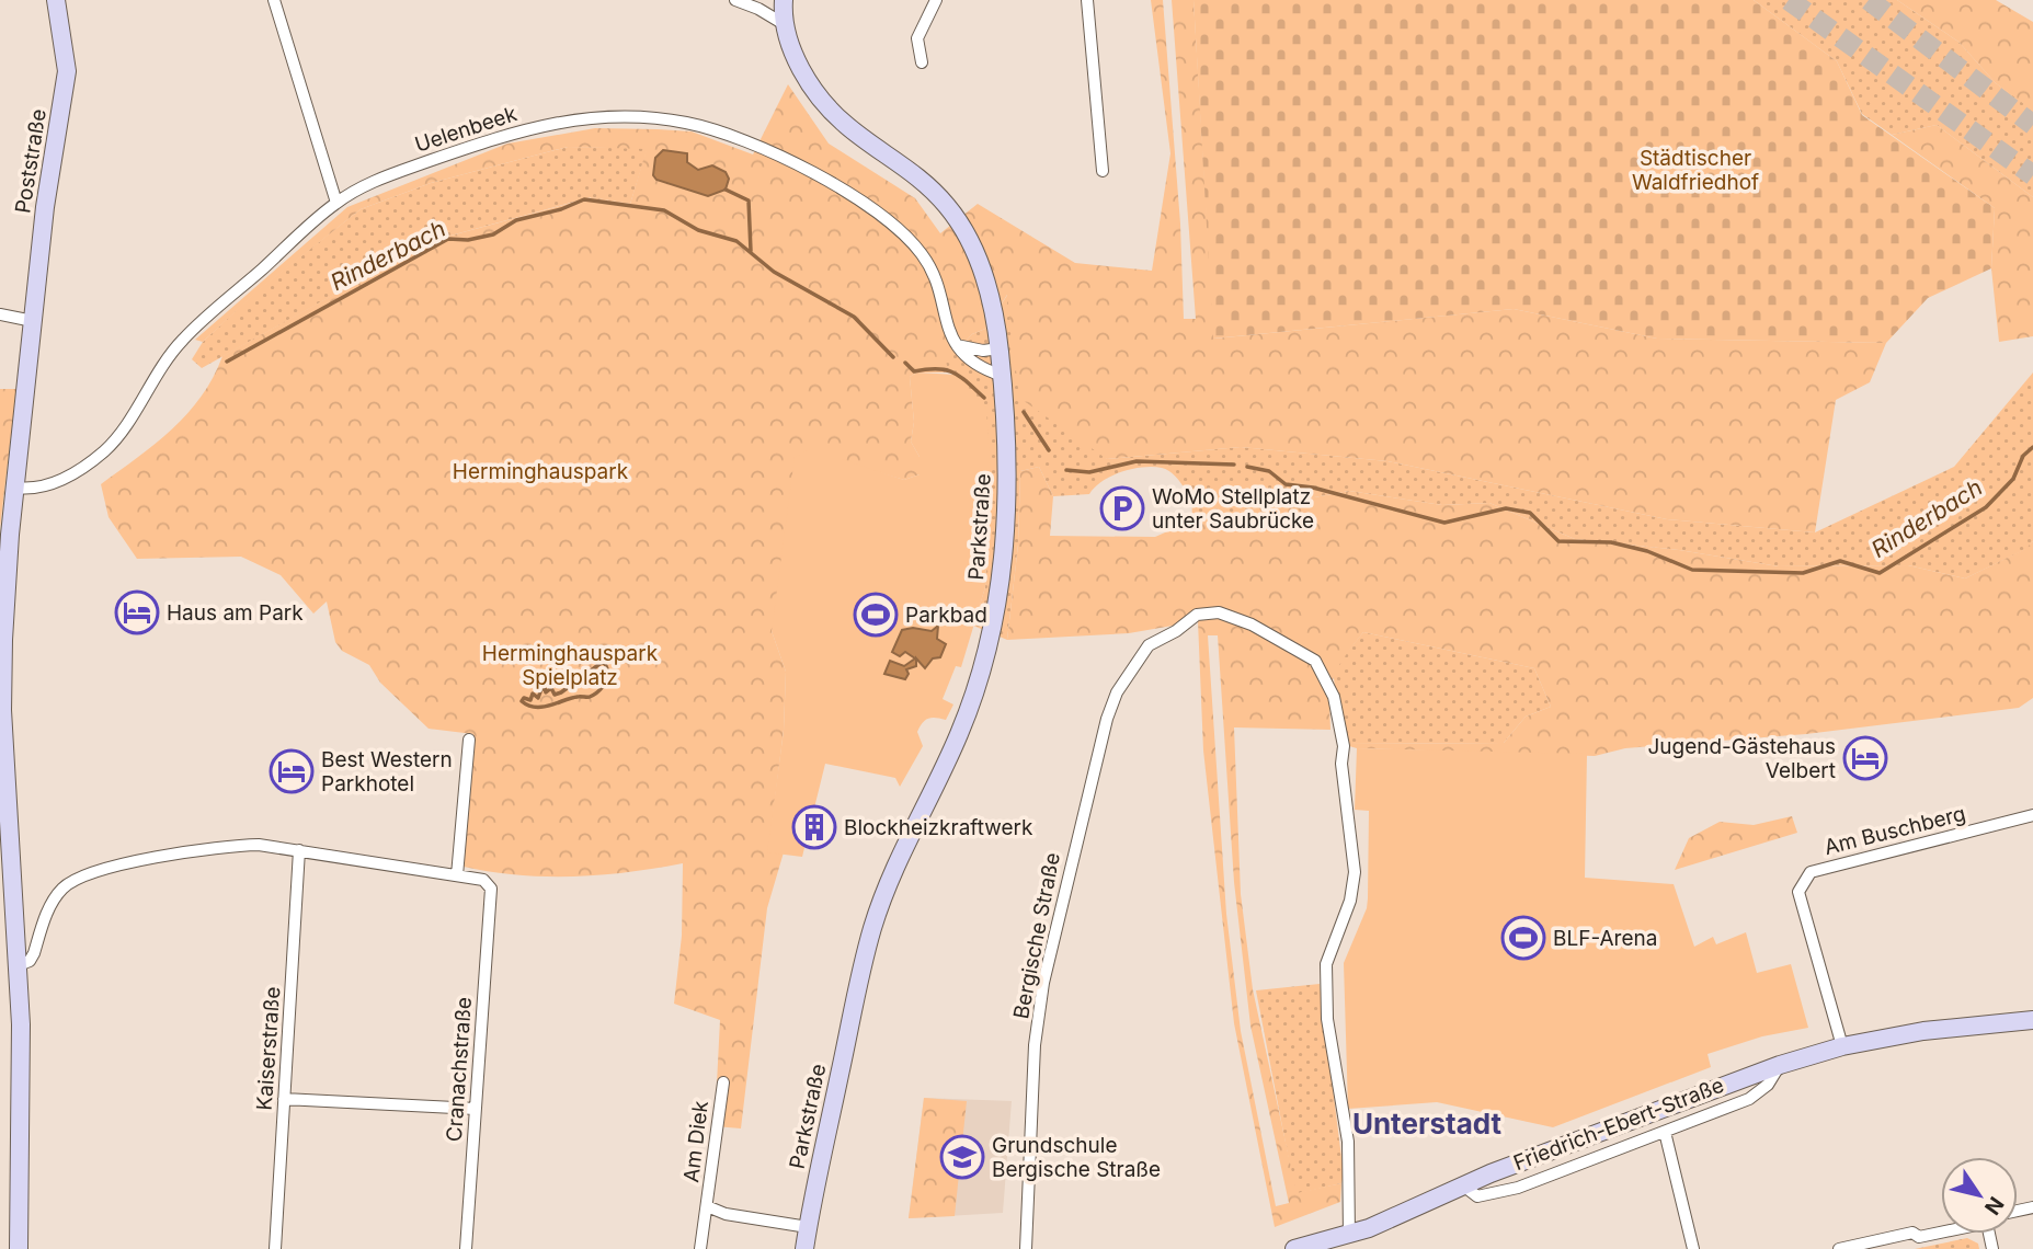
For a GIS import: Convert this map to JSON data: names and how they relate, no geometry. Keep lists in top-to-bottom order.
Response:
{
  "streets": {
    "street": [
      "Uelenbeek",
      "Poststraße",
      "Parkstraße",
      "Am Buschberg",
      "Bergische Straße",
      "Kaiserstraße",
      "Cranachstraße",
      "Friedrich-Ebert-Straße",
      "Am Diek"
    ]
  },
  "crossings": [
    ["Uelenbeek", "Poststraße"],
    ["Uelenbeek", "Parkstraße"],
    ["Parkstraße", "Am Diek"],
    ["Am Buschberg", "Friedrich-Ebert-Straße"],
    ["Bergische Straße", "Friedrich-Ebert-Straße"]
  ],
  "districts": ["Unterstadt"],
  "water": ["Rinderbach"],
  "parks": ["Städtischer Waldfriedhof", "Herminghauspark", "Herminghauspark Spielplatz"],
  "places": {
    "parking": ["WoMo Stellplatz unter Saubrücke"],
    "hotel": ["Haus am Park", "Jugend-Gästehaus Velbert", "Best Western Parkhotel"],
    "sports": ["Parkbad", "BLF-Arena"],
    "building": ["Blockheizkraftwerk"],
    "school or university": ["Grundschule Bergische Straße"]
  },
  "north": "bottom right"
}
